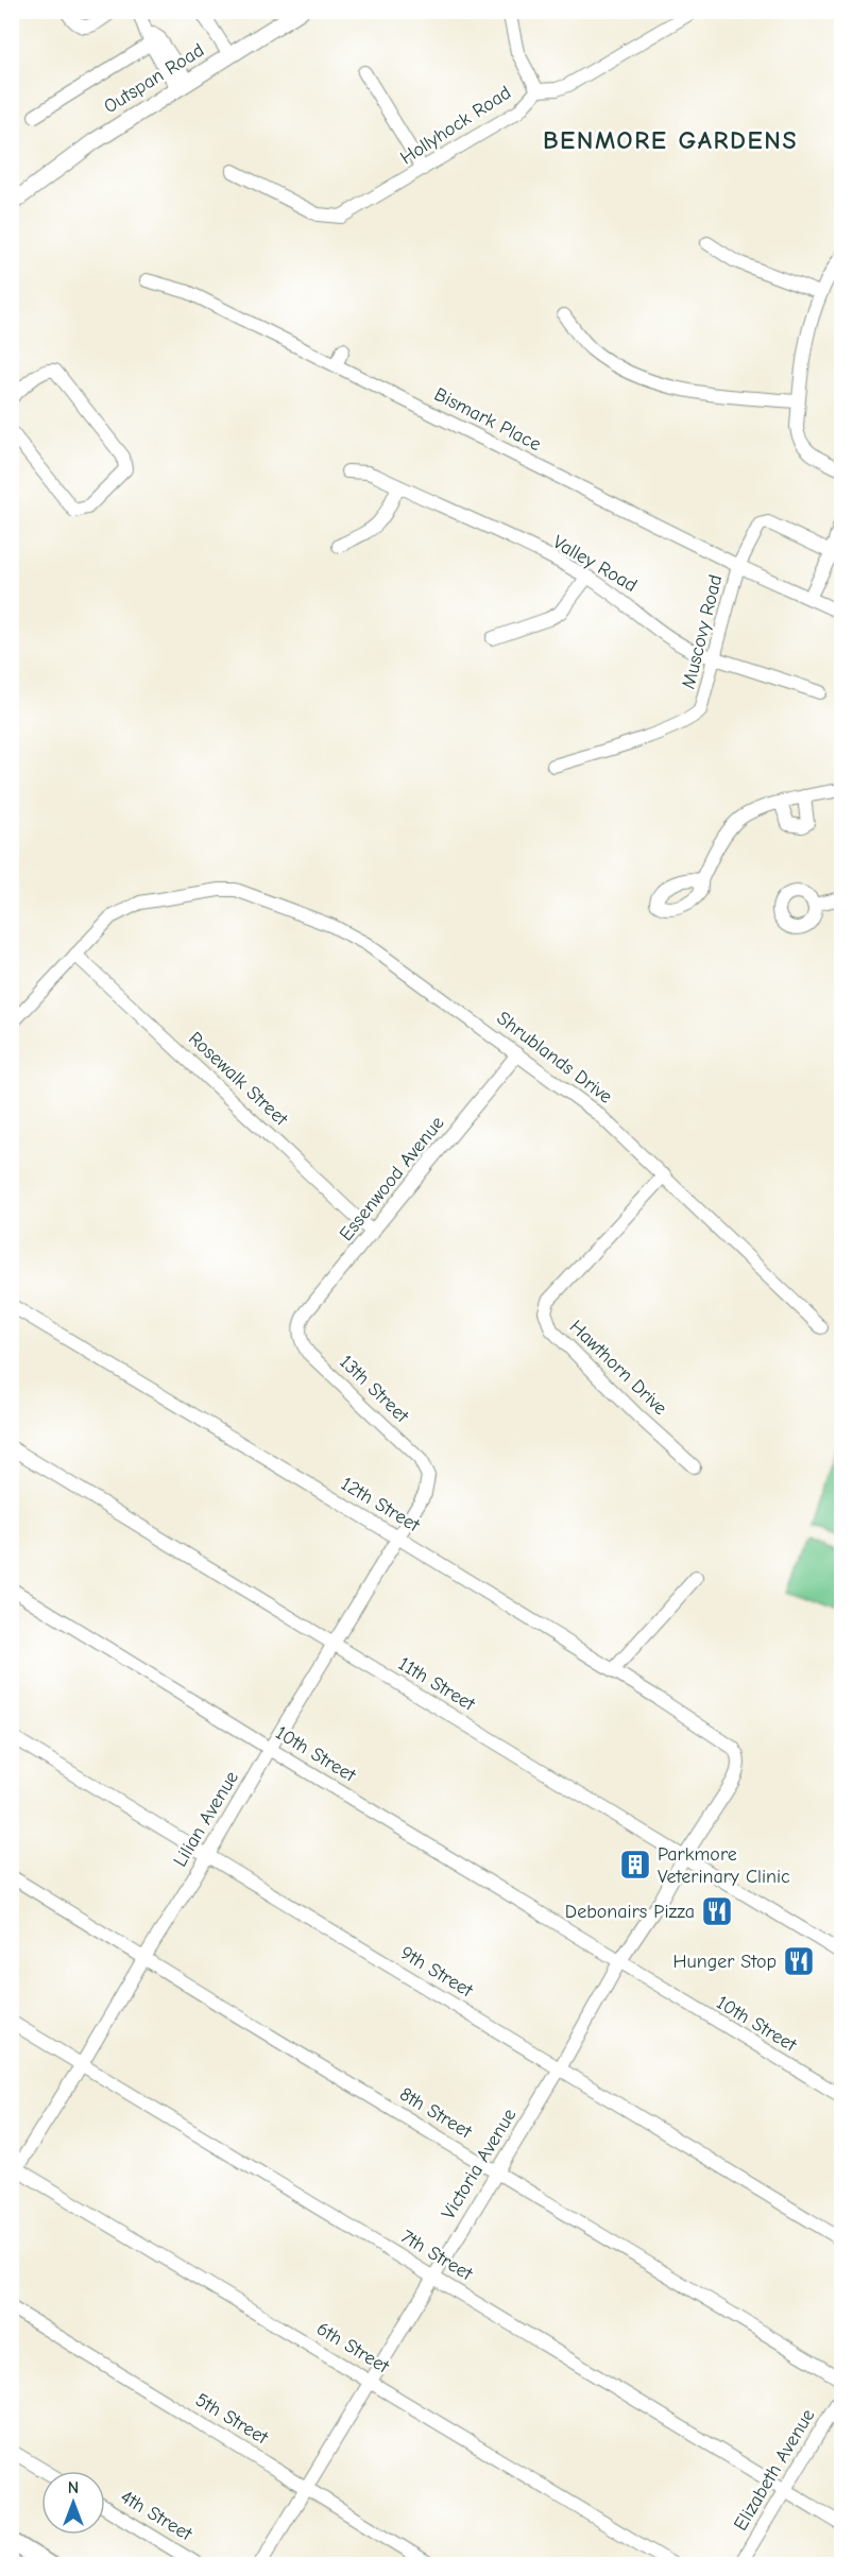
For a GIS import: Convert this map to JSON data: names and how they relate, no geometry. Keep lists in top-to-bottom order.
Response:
{
  "streets": {
    "street": [
      "Outspan Road",
      "Hollyhock Road",
      "Bismark Place",
      "Valley Road",
      "Muscovy Road",
      "Shrublands Drive",
      "Rosewalk Street",
      "Essenwood Avenue",
      "Hawthorn Drive",
      "13th Street",
      "12th Street",
      "11th Street",
      "10th Street",
      "Lilian Avenue",
      "9th Street",
      "8th Street",
      "Victoria Avenue",
      "7th Street",
      "6th Street",
      "5th Street",
      "Elizabeth Avenue",
      "4th Street"
    ]
  },
  "crossings": [
    ["Bismark Place", "Muscovy Road"],
    ["Valley Road", "Muscovy Road"],
    ["Shrublands Drive", "Rosewalk Street"],
    ["Shrublands Drive", "Essenwood Avenue"],
    ["Shrublands Drive", "Hawthorn Drive"],
    ["Rosewalk Street", "Essenwood Avenue"],
    ["Essenwood Avenue", "13th Street"],
    ["13th Street", "Lilian Avenue"],
    ["12th Street", "11th Street"],
    ["12th Street", "Lilian Avenue"],
    ["11th Street", "Lilian Avenue"],
    ["10th Street", "Lilian Avenue"],
    ["10th Street", "Victoria Avenue"],
    ["Lilian Avenue", "9th Street"],
    ["Lilian Avenue", "8th Street"],
    ["Lilian Avenue", "7th Street"],
    ["Lilian Avenue", "6th Street"],
    ["9th Street", "Victoria Avenue"],
    ["8th Street", "Victoria Avenue"],
    ["Victoria Avenue", "7th Street"],
    ["Victoria Avenue", "6th Street"],
    ["Victoria Avenue", "5th Street"],
    ["7th Street", "Elizabeth Avenue"]
  ],
  "districts": ["BENMORE GARDENS"],
  "places": {
    "building": ["Parkmore Veterinary Clinic"],
    "restaurant": ["Debonairs Pizza", "Hunger Stop"]
  },
  "north": "top"
}
